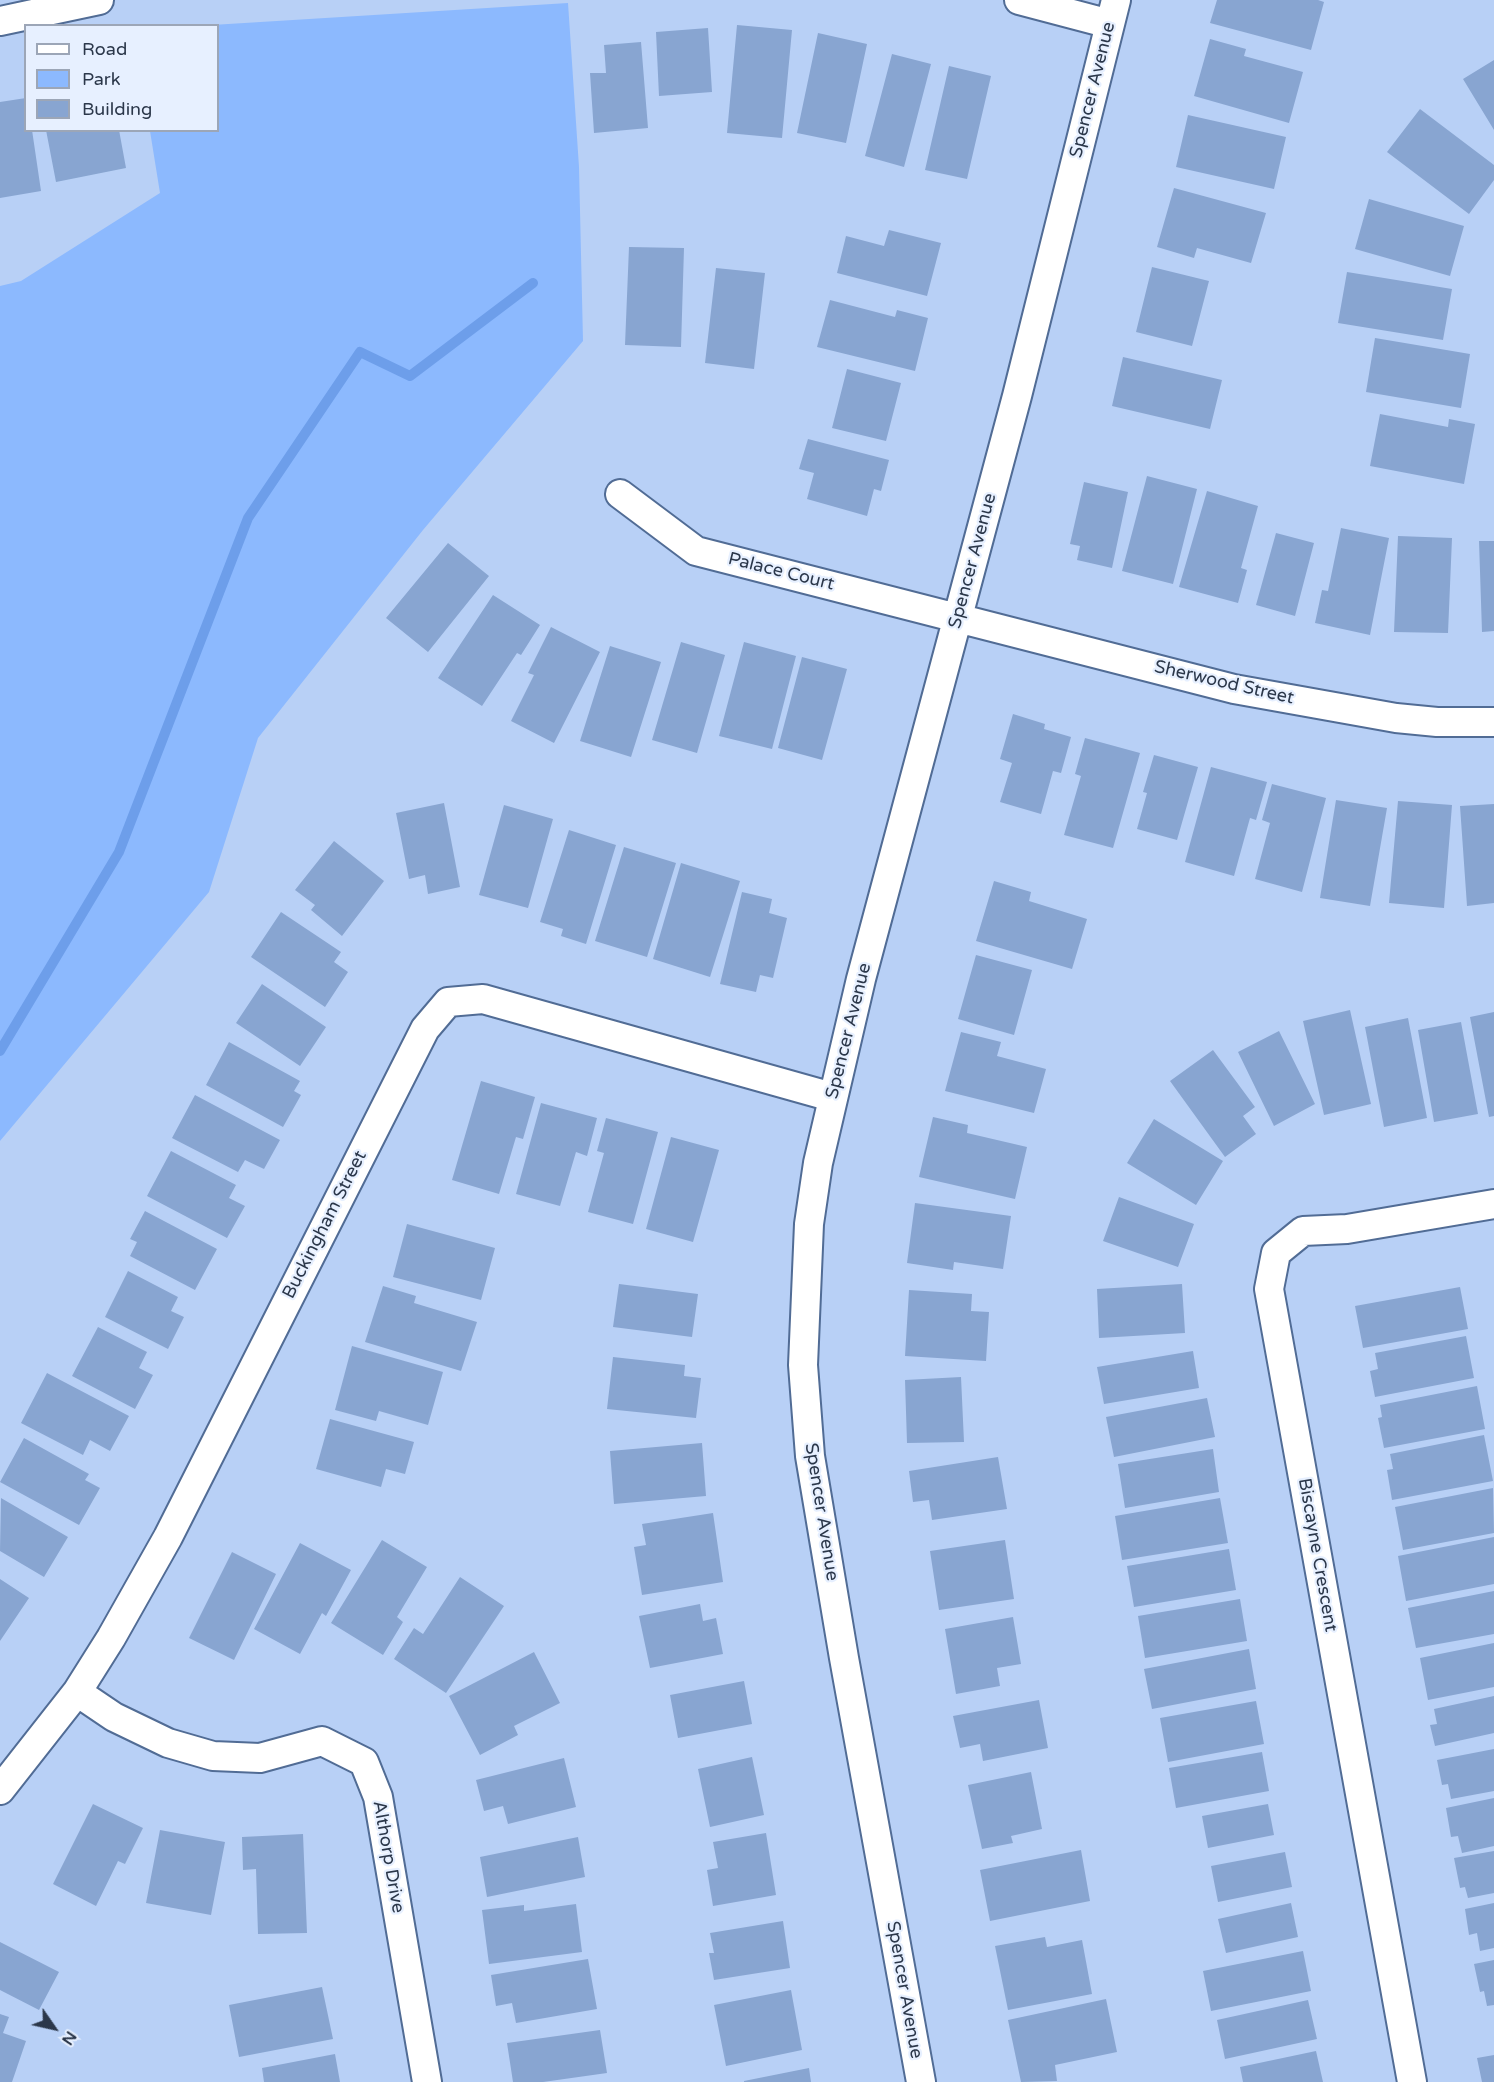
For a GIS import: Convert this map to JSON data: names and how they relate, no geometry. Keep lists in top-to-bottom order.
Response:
{
  "streets": {
    "street": [
      "Spencer Avenue",
      "Palace Court",
      "Sherwood Street",
      "Buckingham Street",
      "Biscayne Crescent",
      "Althorp Drive"
    ]
  },
  "crossings": [
    ["Spencer Avenue", "Palace Court"],
    ["Spencer Avenue", "Sherwood Street"],
    ["Spencer Avenue", "Buckingham Street"],
    ["Palace Court", "Sherwood Street"],
    ["Buckingham Street", "Althorp Drive"]
  ],
  "legend": ["Road", "Park", "Building"],
  "north": "bottom right"
}
